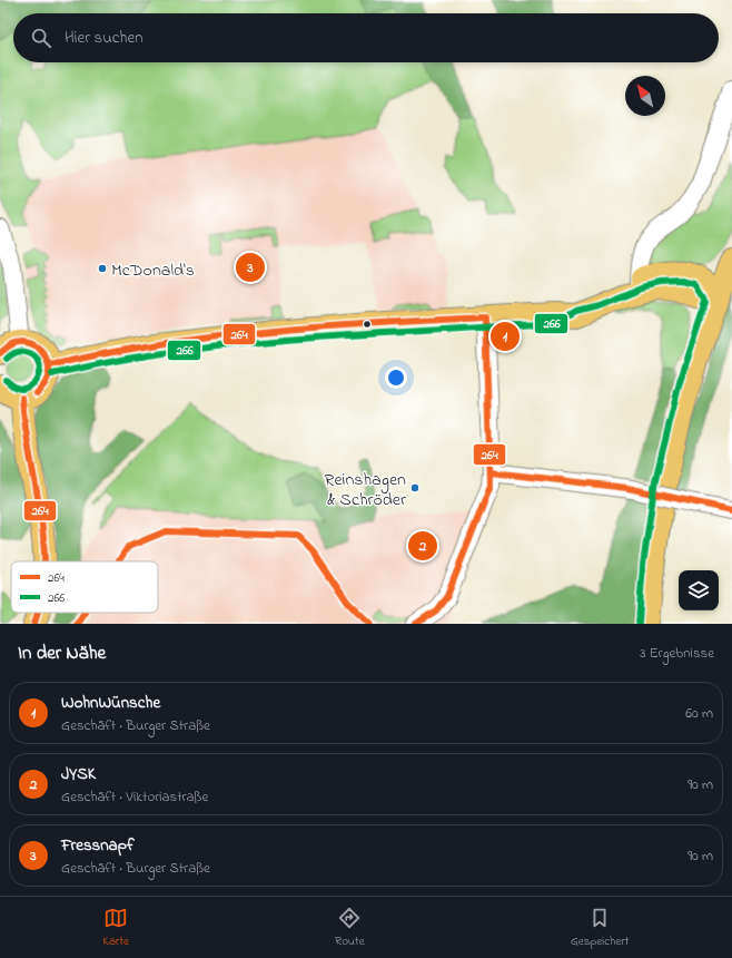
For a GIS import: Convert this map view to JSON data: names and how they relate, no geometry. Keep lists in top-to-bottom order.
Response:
{
  "places": ["McDonald's", "Reinshagen & Schröder"],
  "lines": ["transit line 266", "transit line 264"],
  "legend": ["264", "266"],
  "north": "top left",
  "page": {
    "search": "Hier suchen",
    "pins": ["3", "1", "2"],
    "heading": ["In der Nähe", "3 Ergebnisse"],
    "list": [
      {
        "mark": "1",
        "name": "WohnWünsche",
        "note": "Geschäft · Burger Straße",
        "value": "60 m"
      },
      {
        "mark": "2",
        "name": "JYSK",
        "note": "Geschäft · Viktoriastraße",
        "value": "90 m"
      },
      {
        "mark": "3",
        "name": "Fressnapf",
        "note": "Geschäft · Burger Straße",
        "value": "90 m"
      }
    ],
    "nav": ["Karte", "Route", "Gespeichert"]
  }
}
